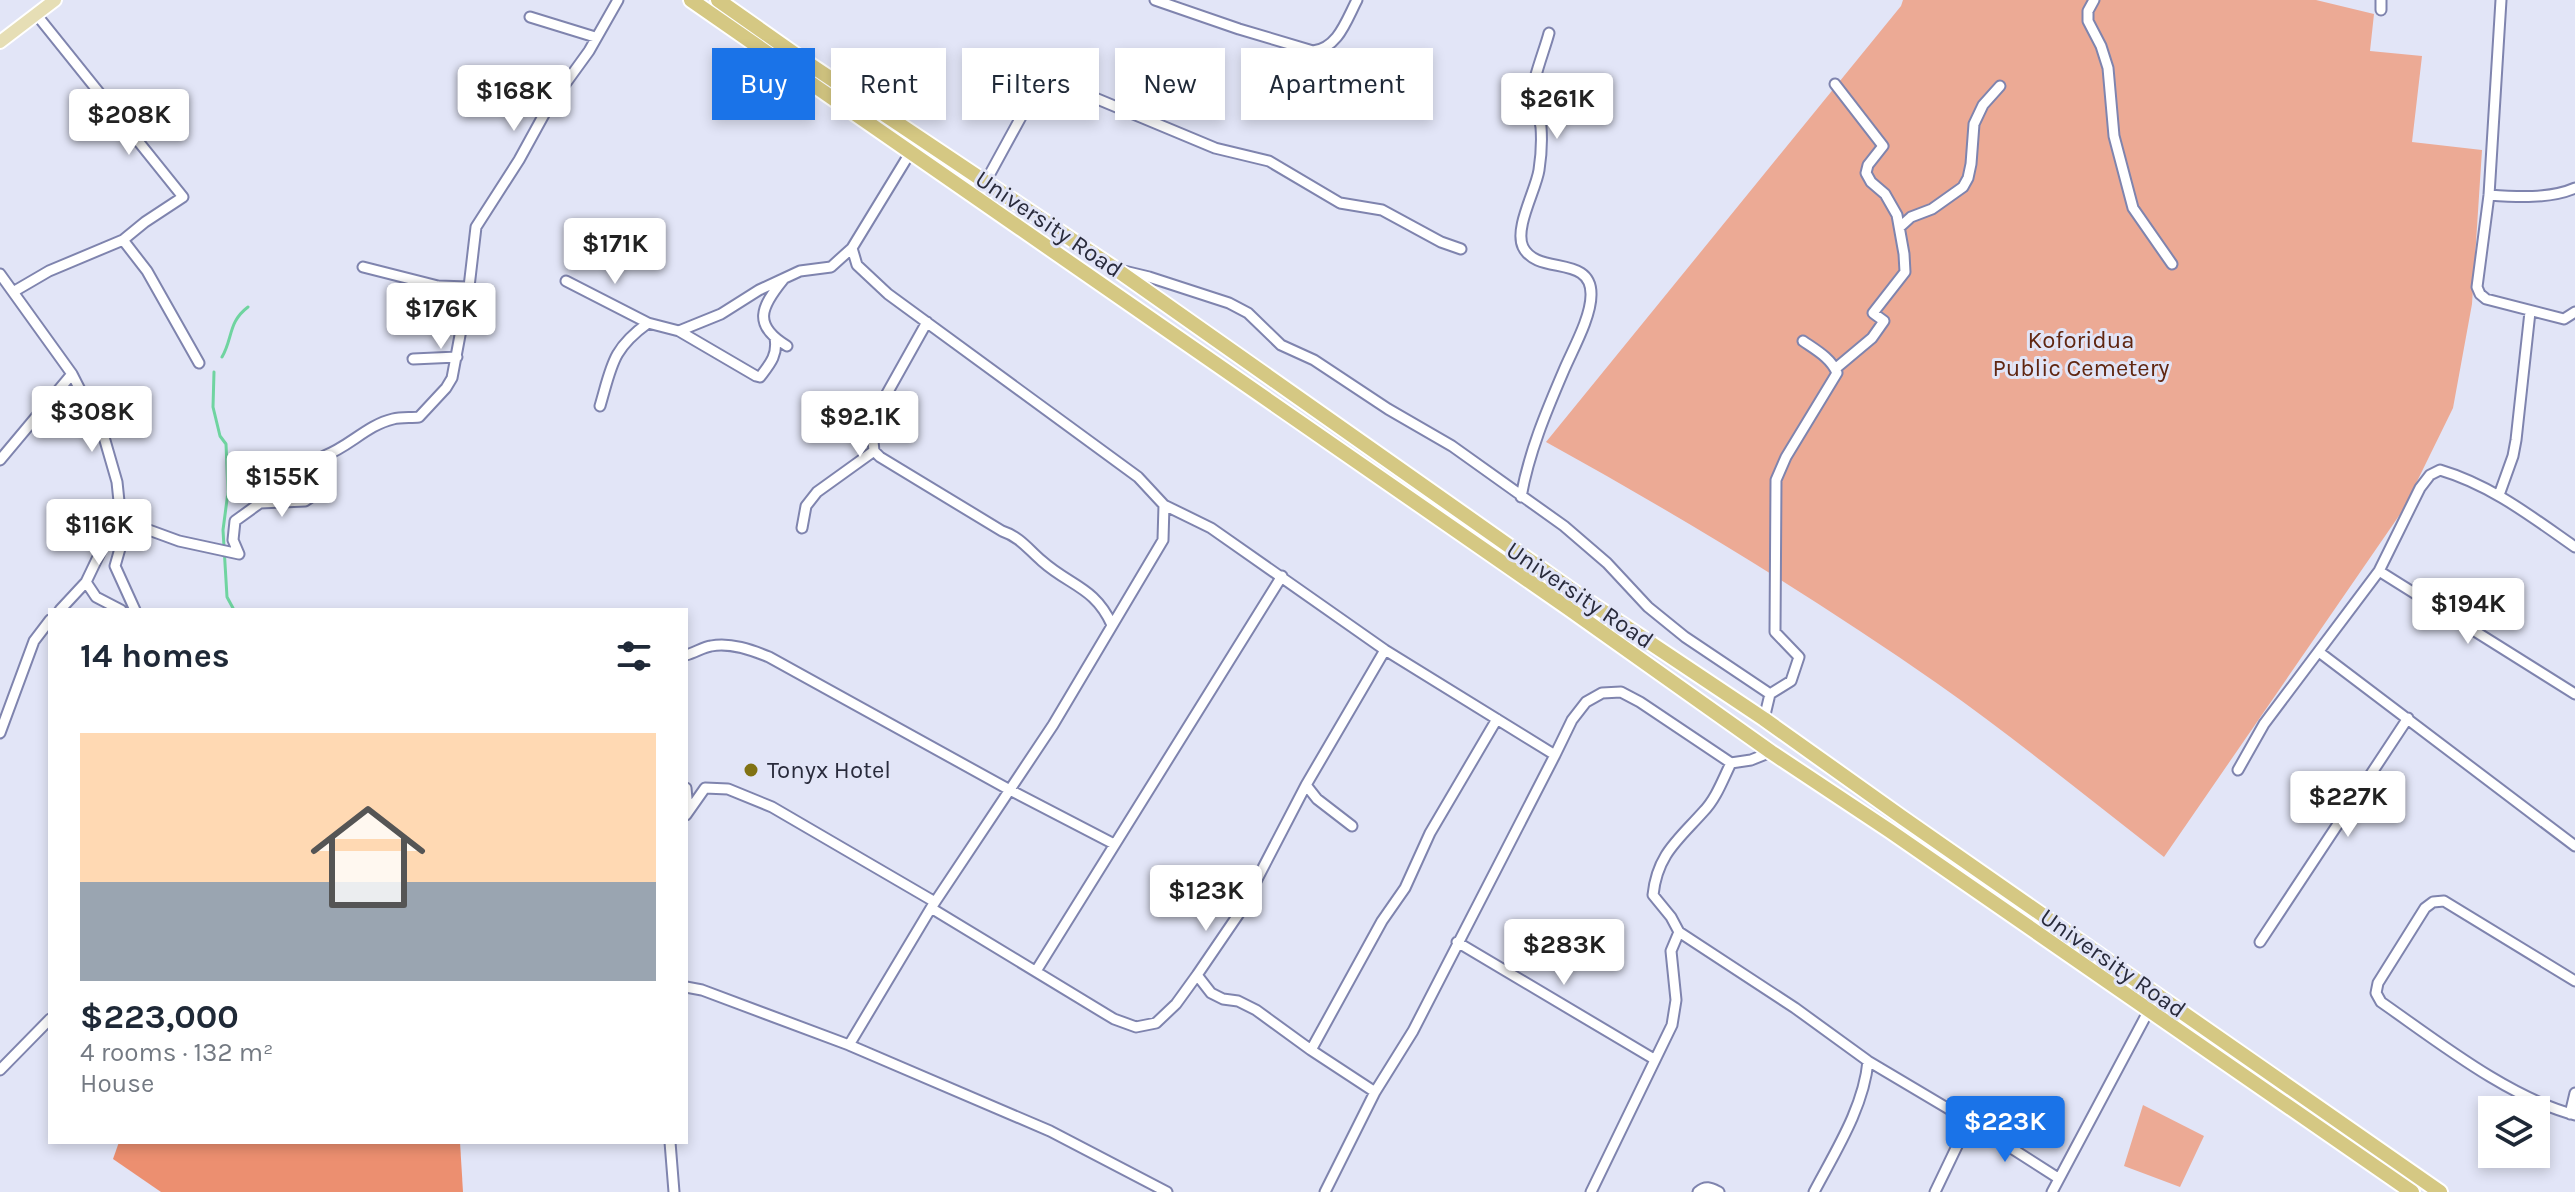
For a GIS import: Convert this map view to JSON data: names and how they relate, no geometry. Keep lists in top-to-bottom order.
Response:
{
  "streets": {
    "highway": ["University Road"]
  },
  "parks": ["Koforidua Public Cemetery"],
  "places": ["Tonyx Hotel"],
  "page": {
    "chip": [
      "Buy",
      "Rent",
      "Filters",
      "New",
      "Apartment"
    ],
    "price": [
      "$168K",
      "$261K",
      "$208K",
      "$171K",
      "$176K",
      "$308K",
      "$92.1K",
      "$155K",
      "$116K",
      "$194K",
      "$227K",
      "$123K",
      "$283K",
      "$223K"
    ],
    "heading": "14 homes",
    "list": [
      {
        "name": "$223,000",
        "note": "4 rooms · 132 m² · House"
      }
    ]
  }
}
